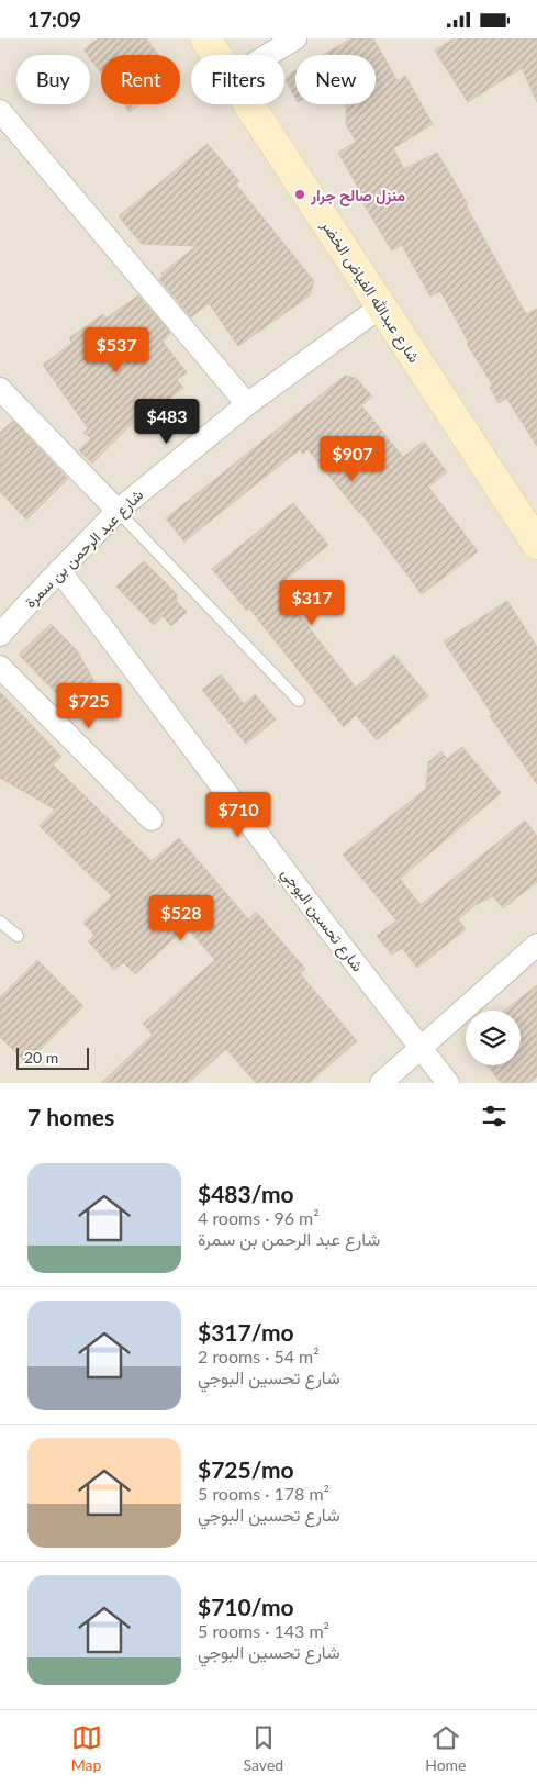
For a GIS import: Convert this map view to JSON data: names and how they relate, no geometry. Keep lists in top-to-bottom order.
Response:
{
  "streets": {
    "street": ["شارع عبدالله الفياض الخضر", "شارع عبد الرحمن بن سمرة", "شارع تحسين البوجي"]
  },
  "crossings": [
    ["شارع عبدالله الفياض الخضر", "شارع عبد الرحمن بن سمرة"],
    ["شارع عبد الرحمن بن سمرة", "شارع تحسين البوجي"]
  ],
  "places": ["منزل صالح جرار"],
  "scale_bar": "20 m",
  "page": {
    "status": "17:09",
    "chip": [
      "Buy",
      "Rent",
      "Filters",
      "New"
    ],
    "price": [
      "$537",
      "$483",
      "$907",
      "$317",
      "$725",
      "$710",
      "$528"
    ],
    "scale": "20 m",
    "heading": "7 homes",
    "list": [
      {
        "name": "$483/mo",
        "note": "4 rooms · 96 m² · شارع عبد الرحمن بن سمرة"
      },
      {
        "name": "$317/mo",
        "note": "2 rooms · 54 m² · شارع تحسين البوجي"
      },
      {
        "name": "$725/mo",
        "note": "5 rooms · 178 m² · شارع تحسين البوجي"
      },
      {
        "name": "$710/mo",
        "note": "5 rooms · 143 m² · شارع تحسين البوجي"
      }
    ],
    "tabs": ["Map", "Saved", "Home"]
  }
}
